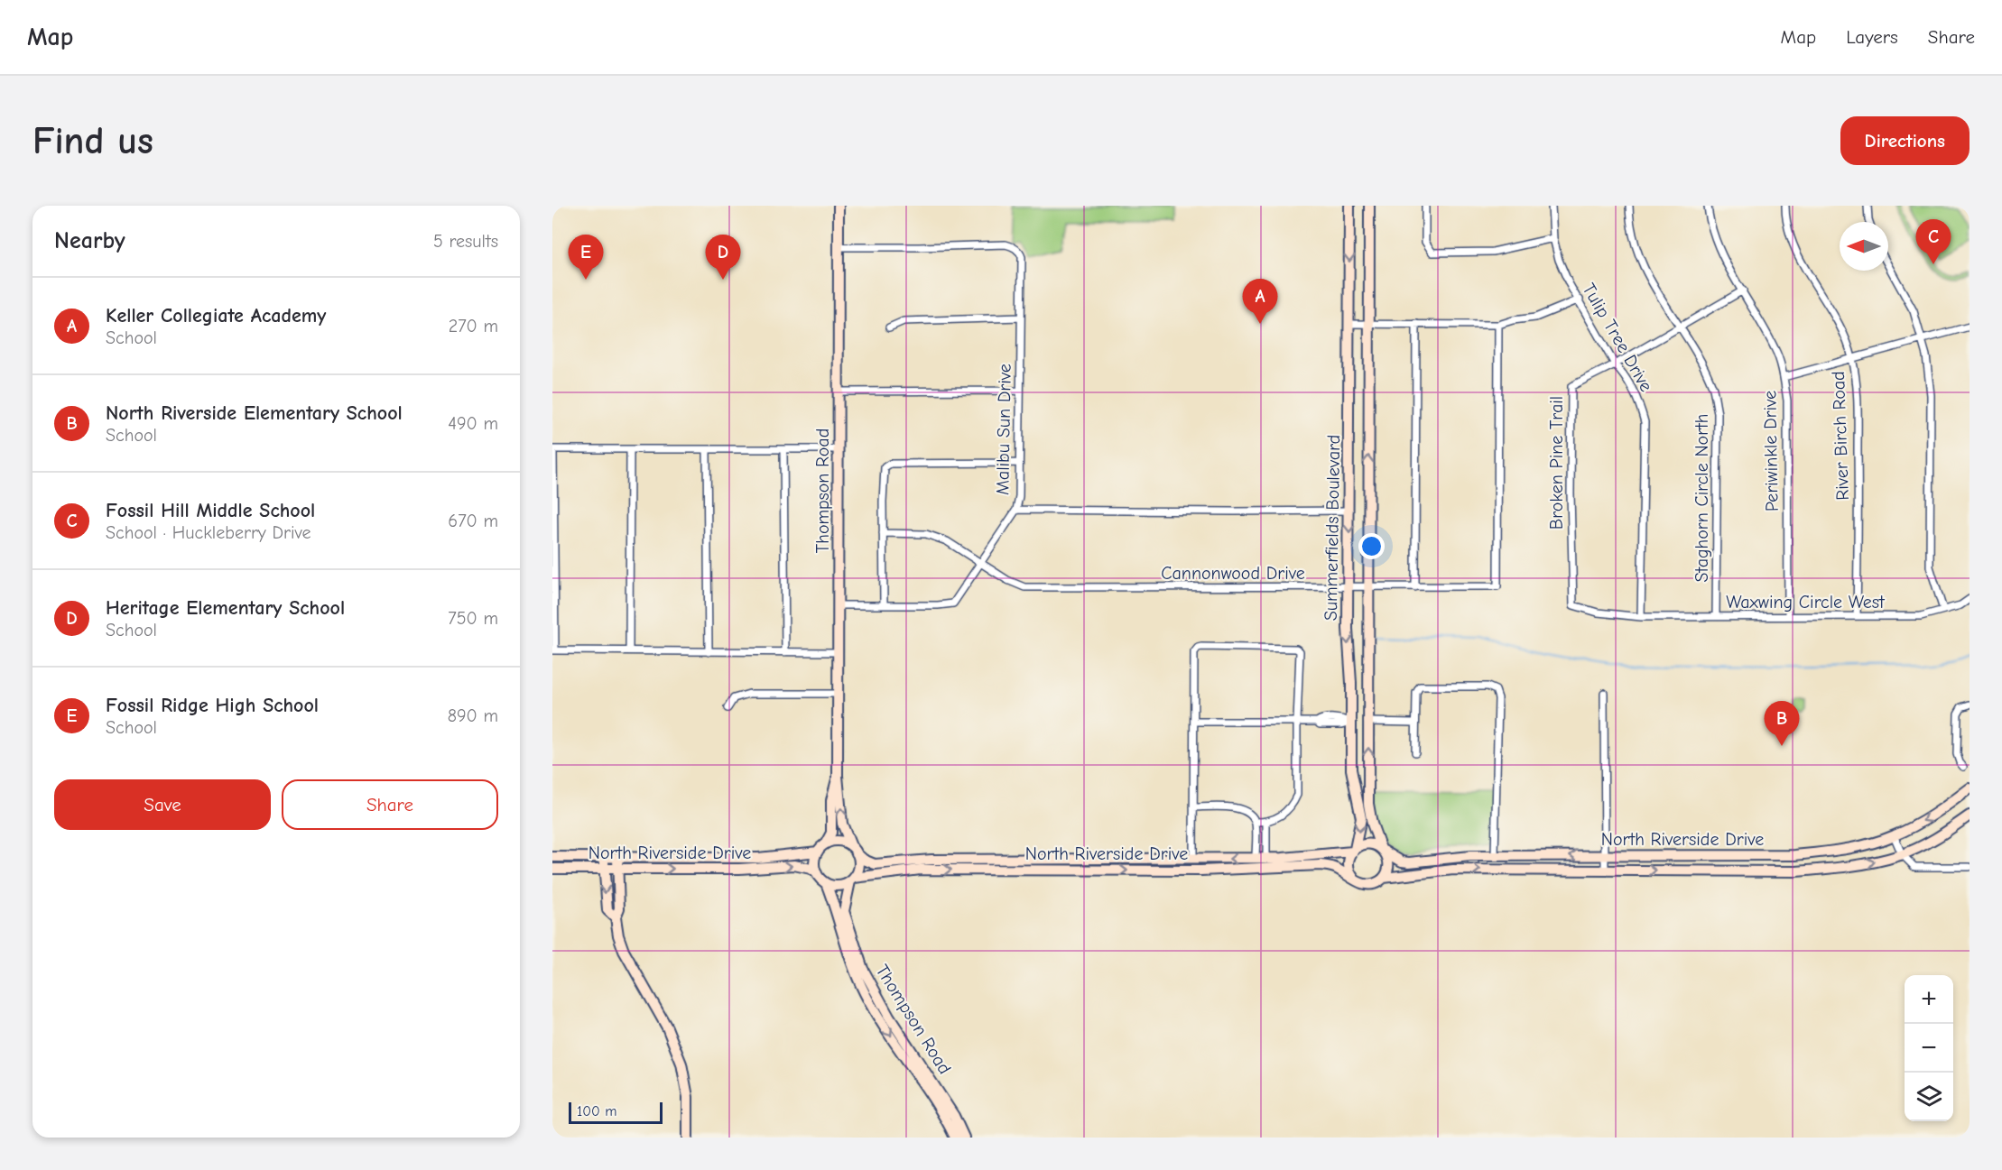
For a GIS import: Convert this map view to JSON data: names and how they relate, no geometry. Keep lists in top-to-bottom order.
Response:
{
  "streets": {
    "main road": ["Thompson Road", "Summerfields Boulevard", "North Riverside Drive"],
    "street": [
      "Tulip Tree Drive",
      "Malibu Sun Drive",
      "River Birch Road",
      "Periwinkle Drive",
      "Broken Pine Trail",
      "Staghorn Circle North",
      "Cannonwood Drive",
      "Waxwing Circle West"
    ]
  },
  "crossings": [
    ["Tulip Tree Drive", "Broken Pine Trail"],
    ["Tulip Tree Drive", "Waxwing Circle West"],
    ["Malibu Sun Drive", "Thompson Road"],
    ["Malibu Sun Drive", "Cannonwood Drive"],
    ["River Birch Road", "Waxwing Circle West"],
    ["Periwinkle Drive", "Broken Pine Trail"],
    ["Periwinkle Drive", "Waxwing Circle West"],
    ["Broken Pine Trail", "Staghorn Circle North"],
    ["Broken Pine Trail", "Waxwing Circle West"],
    ["Thompson Road", "North Riverside Drive"],
    ["Staghorn Circle North", "Waxwing Circle West"],
    ["Summerfields Boulevard", "Cannonwood Drive"],
    ["Summerfields Boulevard", "North Riverside Drive"]
  ],
  "scale_bar": "100 m",
  "north": "left",
  "page": {
    "header": "Map",
    "nav": ["Map", "Layers", "Share"],
    "buttons": [
      "Directions",
      ["Save", "Share"]
    ],
    "title": "Find us",
    "heading": ["Nearby", "5 results"],
    "pins": [
      "C",
      "D",
      "E",
      "A",
      "B"
    ],
    "list": [
      {
        "mark": "A",
        "name": "Keller Collegiate Academy",
        "note": "School",
        "value": "270 m"
      },
      {
        "mark": "B",
        "name": "North Riverside Elementary School",
        "note": "School",
        "value": "490 m"
      },
      {
        "mark": "C",
        "name": "Fossil Hill Middle School",
        "note": "School · Huckleberry Drive",
        "value": "670 m"
      },
      {
        "mark": "D",
        "name": "Heritage Elementary School",
        "note": "School",
        "value": "750 m"
      },
      {
        "mark": "E",
        "name": "Fossil Ridge High School",
        "note": "School",
        "value": "890 m"
      }
    ],
    "map_buttons": ["+", "−"],
    "scale": "100 m"
  }
}
